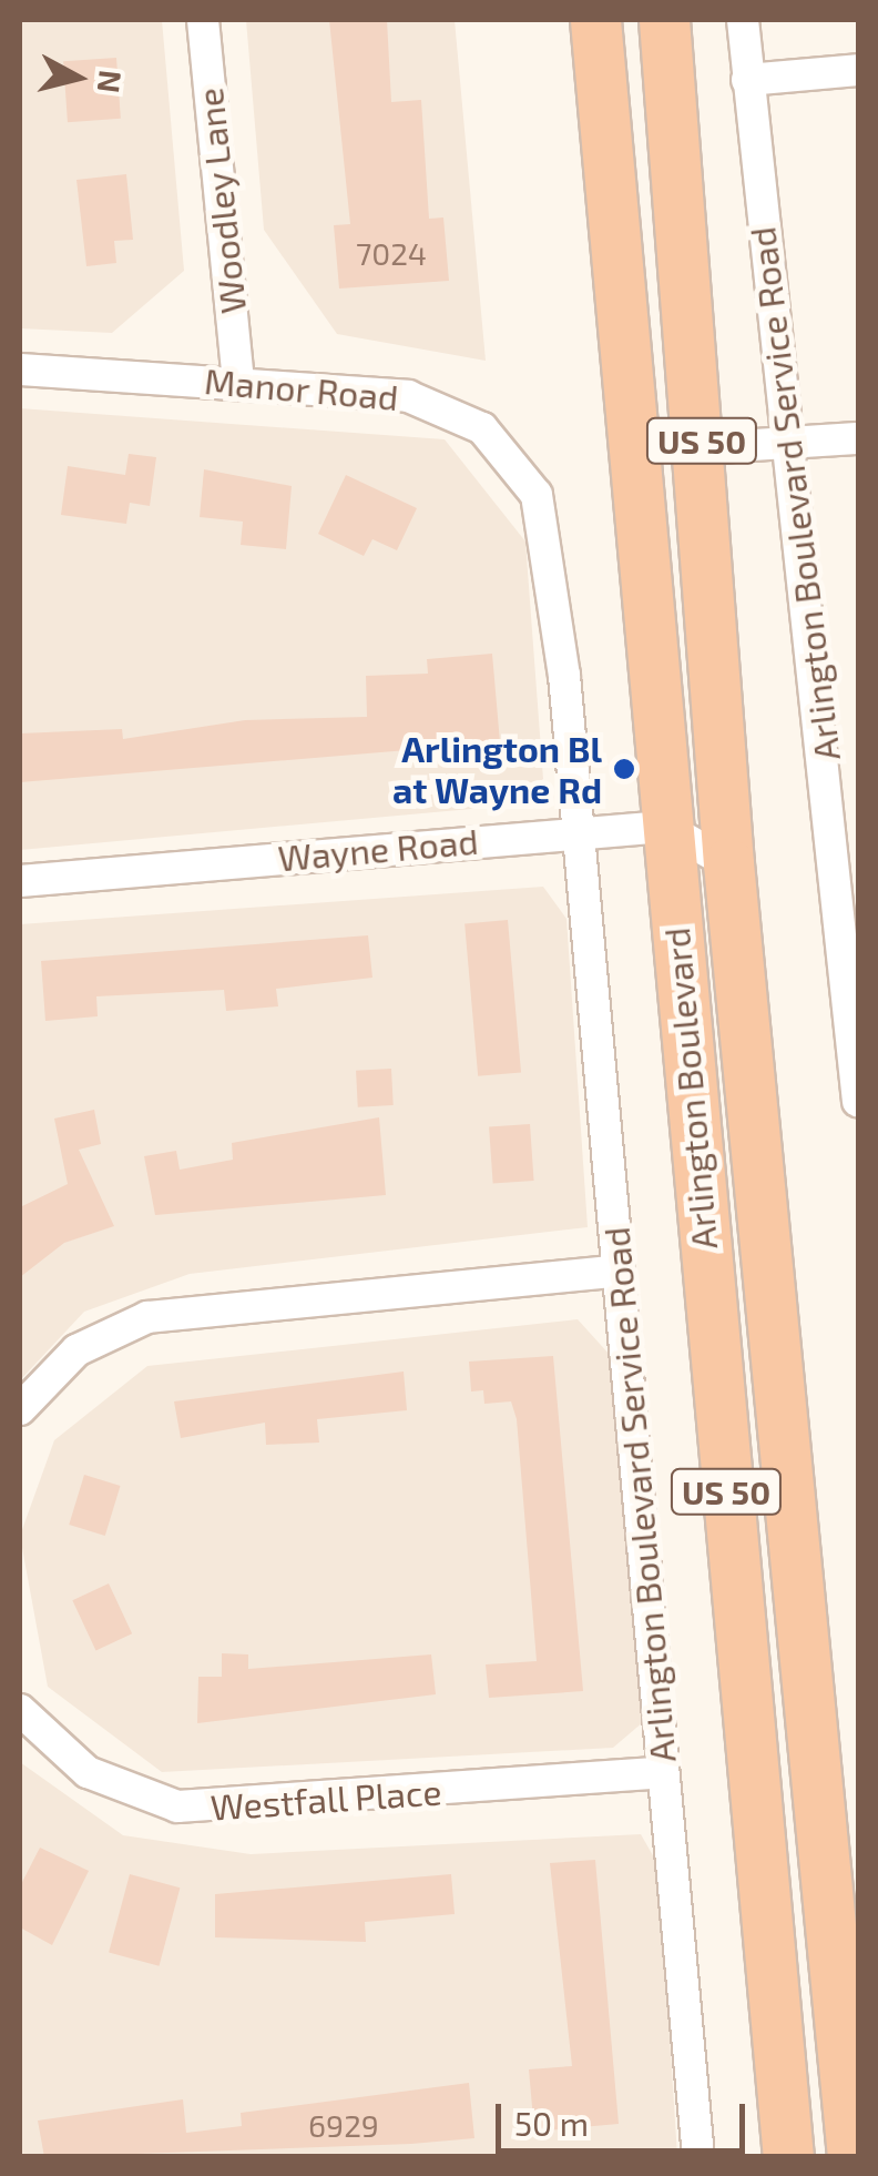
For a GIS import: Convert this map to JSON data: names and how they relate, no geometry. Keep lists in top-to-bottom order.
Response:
{
  "streets": {
    "highway": ["US 50", "Arlington Boulevard"],
    "street": [
      "Woodley Lane",
      "Manor Road",
      "Arlington Boulevard Service Road",
      "Wayne Road",
      "Westfall Place"
    ]
  },
  "crossings": [
    ["Woodley Lane", "Manor Road"],
    ["Manor Road", "Arlington Boulevard Service Road"],
    ["Manor Road", "Wayne Road"],
    ["Arlington Boulevard Service Road", "Wayne Road"],
    ["Arlington Boulevard Service Road", "Westfall Place"],
    ["Wayne Road", "Arlington Boulevard"]
  ],
  "places": ["Arlington Bl at Wayne Rd"],
  "house_numbers": ["7024", "6929"],
  "scale_bar": "50 m",
  "north": "right"
}
